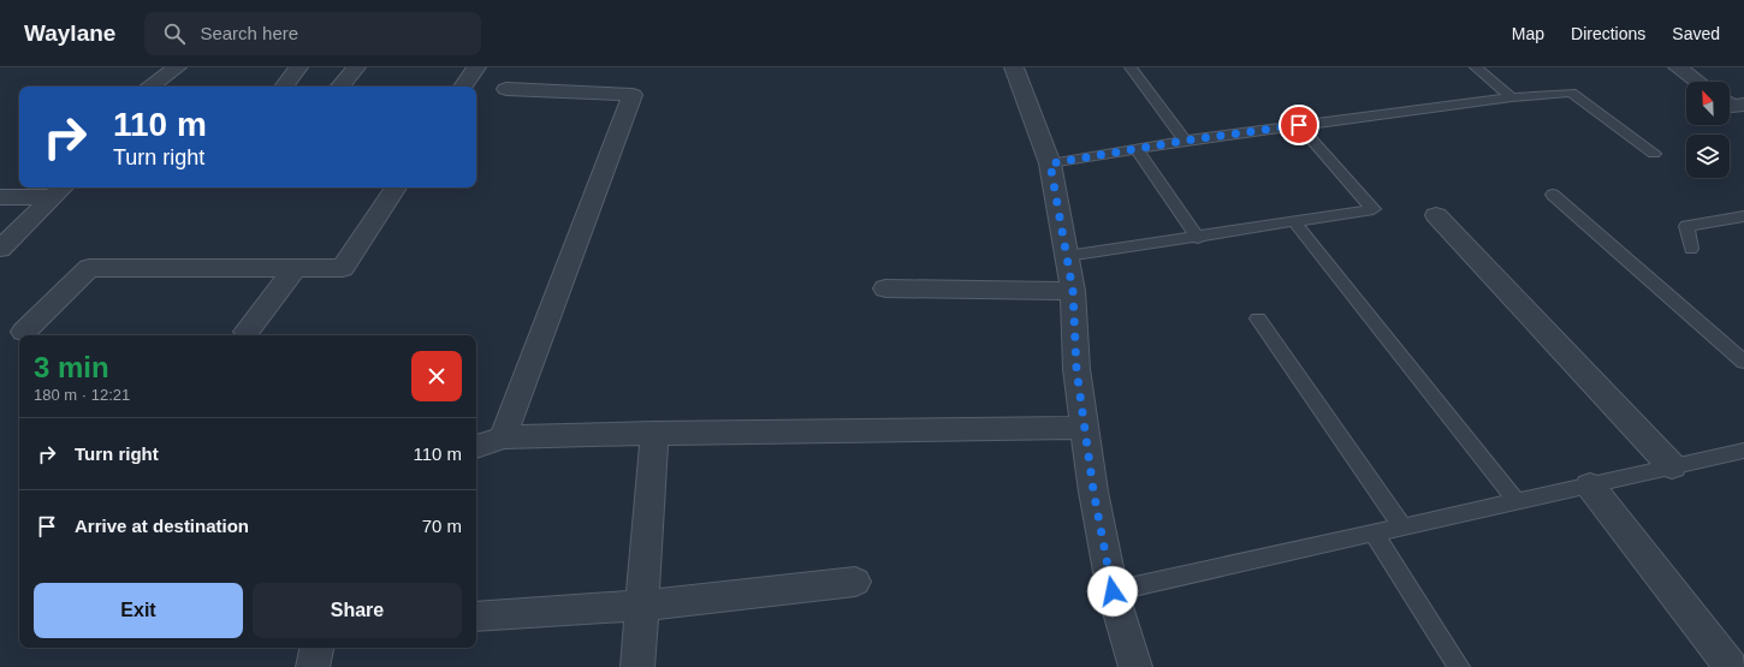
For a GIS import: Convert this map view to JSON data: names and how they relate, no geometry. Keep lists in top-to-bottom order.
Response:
{
  "north": "top left",
  "page": {
    "header": "Waylane",
    "search": "Search here",
    "nav": ["Map", "Directions", "Saved"],
    "turn": ["110 m", "Turn right"],
    "heading": ["3 min", "180 m · 12:21"],
    "list": [
      {
        "name": "Turn right",
        "value": "110 m"
      },
      {
        "name": "Arrive at destination",
        "value": "70 m"
      }
    ],
    "buttons": ["Exit", "Share"]
  }
}
